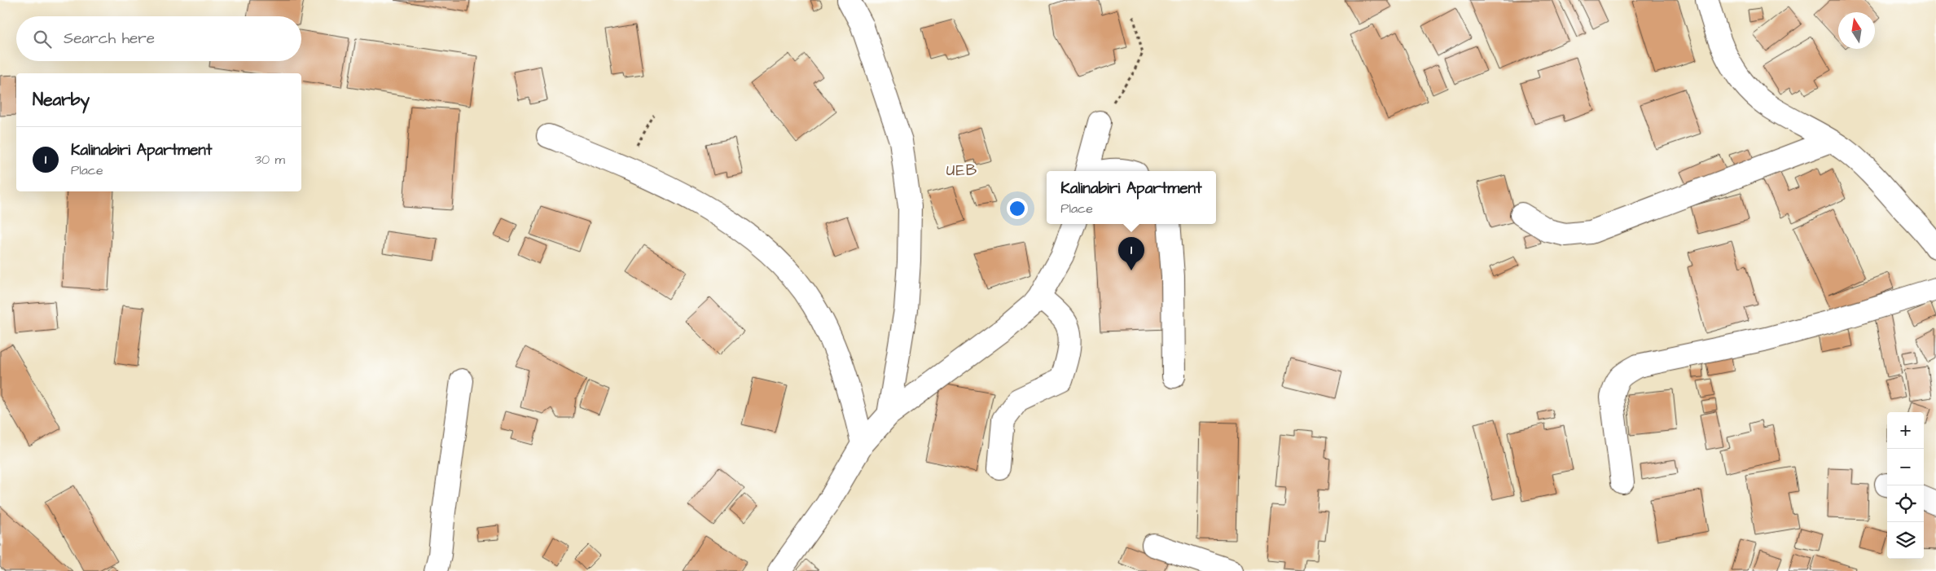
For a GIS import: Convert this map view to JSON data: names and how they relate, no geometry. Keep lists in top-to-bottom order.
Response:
{
  "districts": ["UEB"],
  "north": "top",
  "page": {
    "search": "Search here",
    "heading": "Nearby",
    "list": [
      {
        "mark": "1",
        "name": "Kalinabiri Apartment",
        "note": "Place",
        "value": "30 m"
      }
    ],
    "popup": ["Kalinabiri Apartment", "Place"],
    "pins": "1",
    "map_buttons": ["+", "−"]
  }
}
